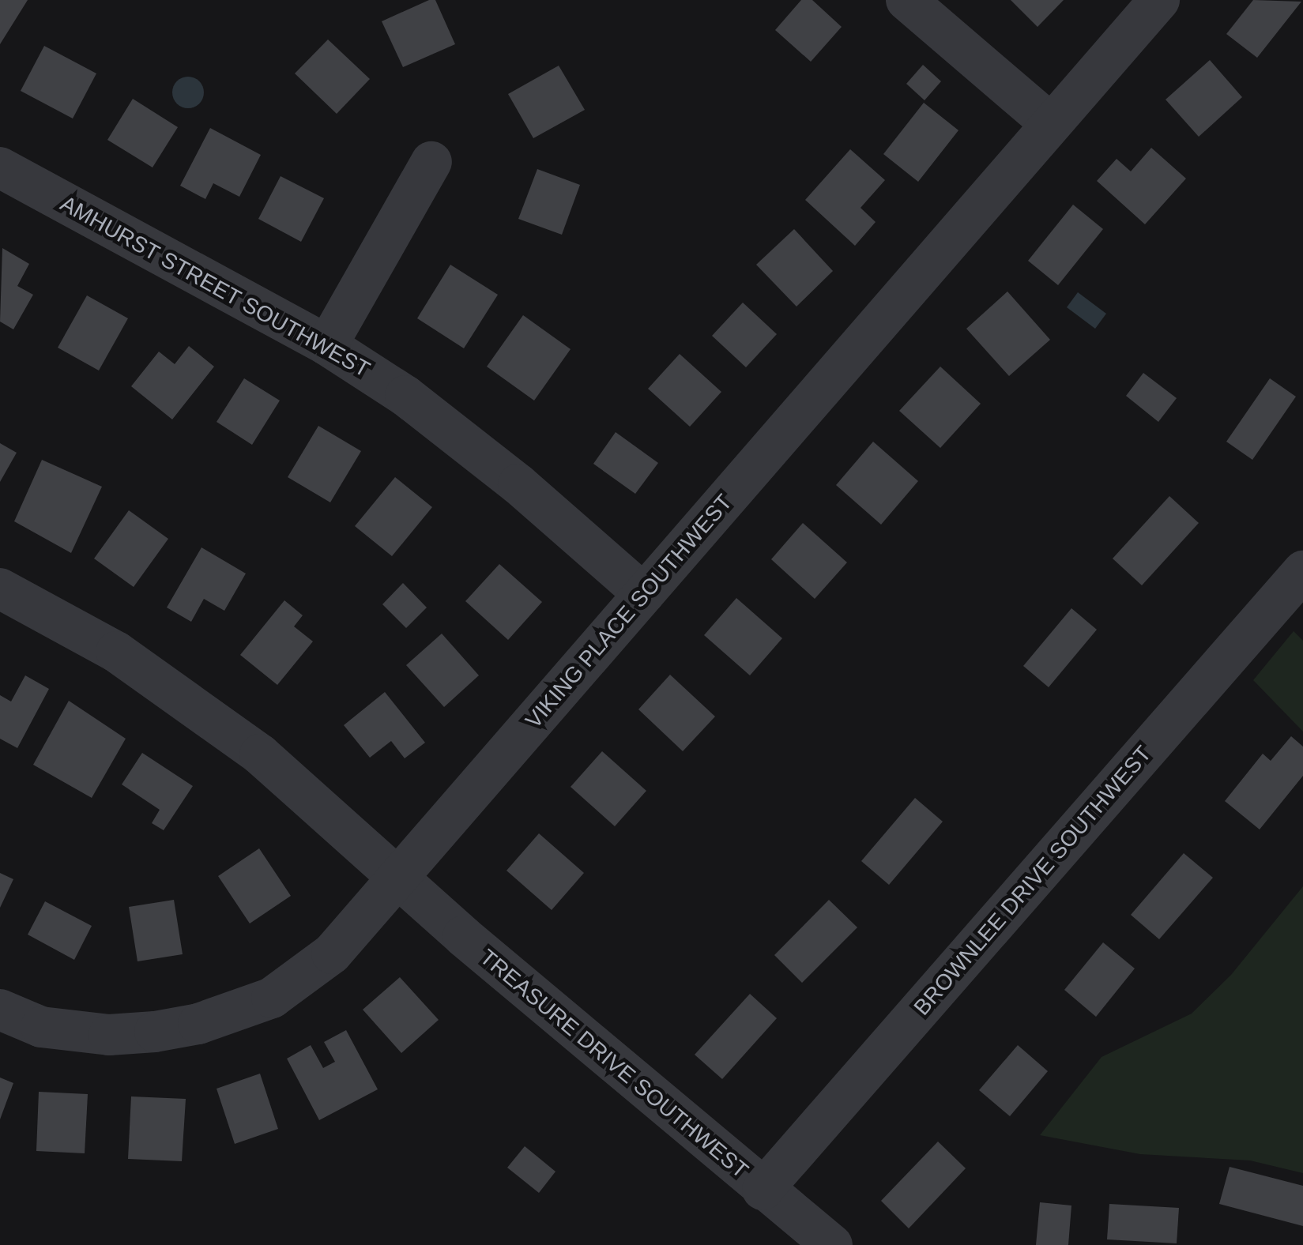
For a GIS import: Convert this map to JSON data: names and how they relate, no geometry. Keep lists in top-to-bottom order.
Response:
{
  "streets": {
    "street": [
      "AMHURST STREET SOUTHWEST",
      "VIKING PLACE SOUTHWEST",
      "BROWNLEE DRIVE SOUTHWEST",
      "TREASURE DRIVE SOUTHWEST"
    ]
  },
  "crossings": [
    ["AMHURST STREET SOUTHWEST", "VIKING PLACE SOUTHWEST"],
    ["VIKING PLACE SOUTHWEST", "TREASURE DRIVE SOUTHWEST"],
    ["BROWNLEE DRIVE SOUTHWEST", "TREASURE DRIVE SOUTHWEST"]
  ]
}
